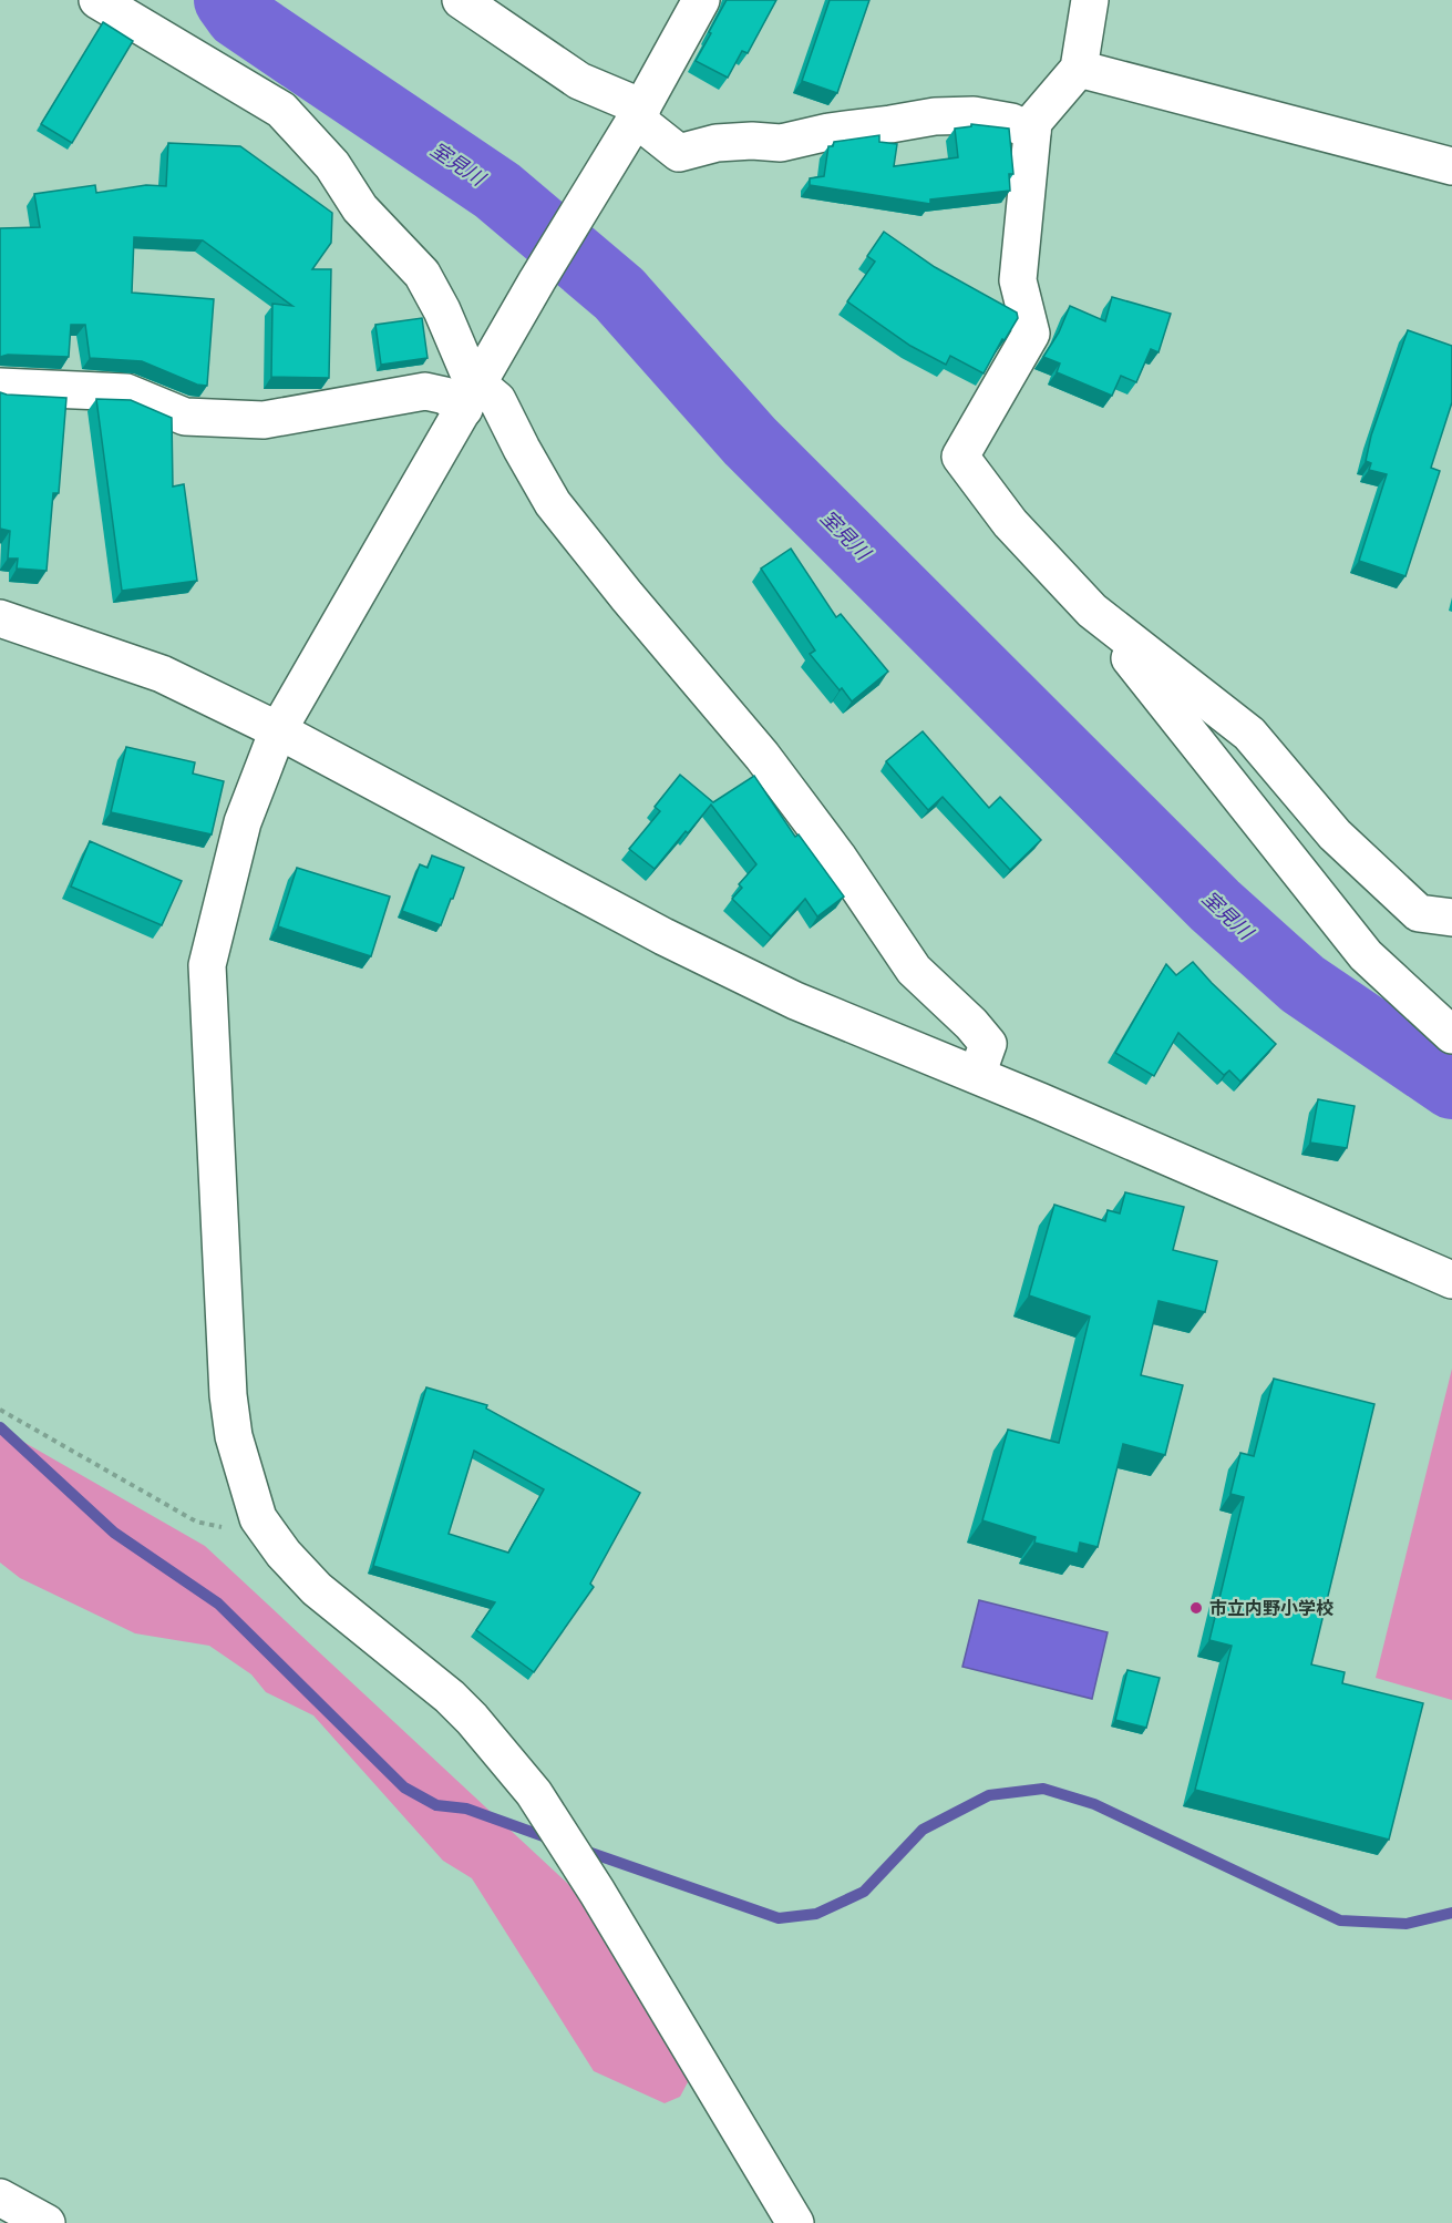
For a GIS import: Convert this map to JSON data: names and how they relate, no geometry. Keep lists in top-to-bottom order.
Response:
{
  "water": ["室見川"],
  "places": ["市立内野小学校"]
}
